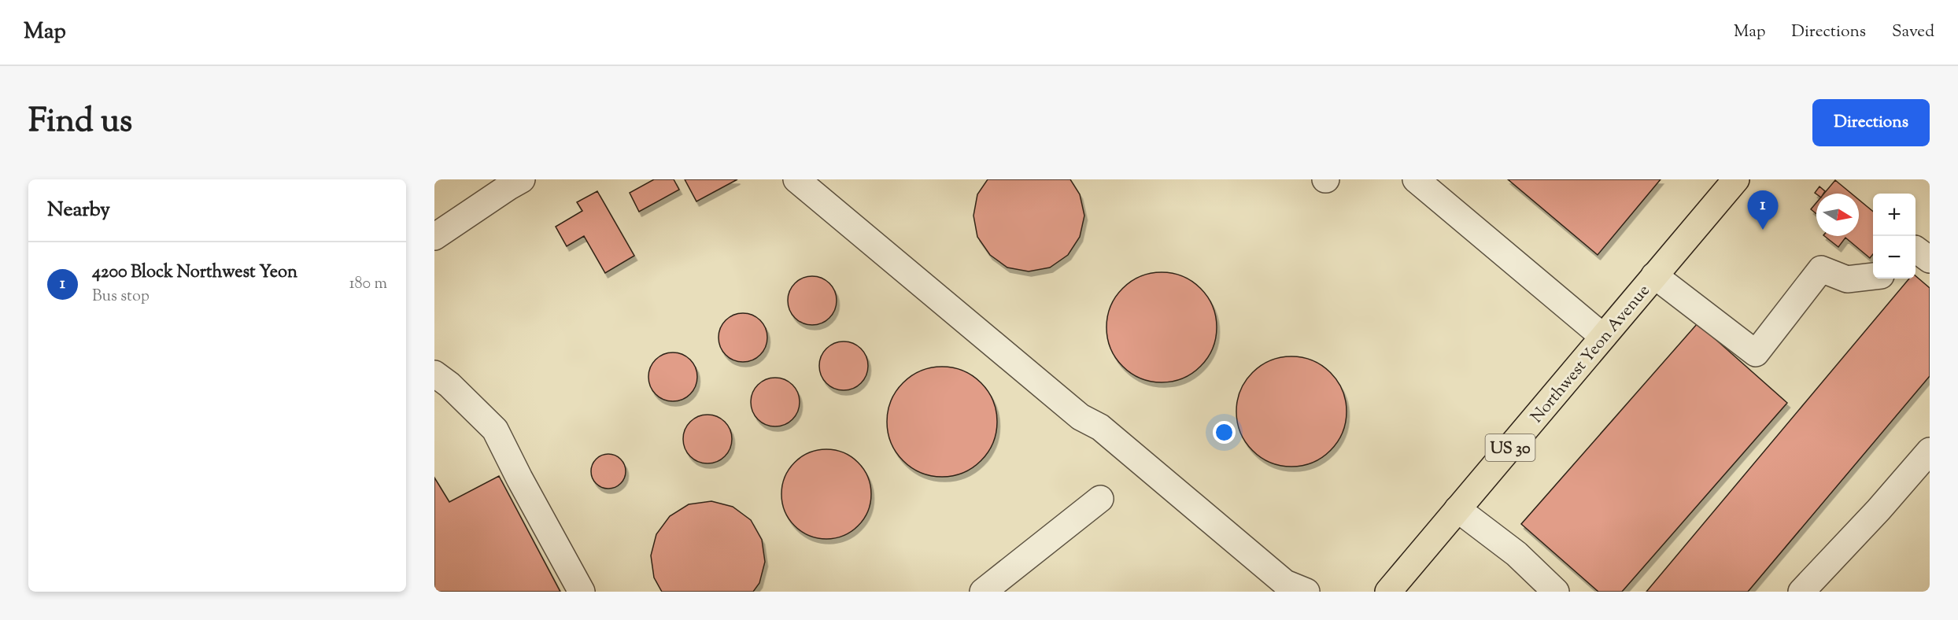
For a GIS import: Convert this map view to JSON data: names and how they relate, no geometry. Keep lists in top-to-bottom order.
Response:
{
  "streets": {
    "highway": ["Northwest Yeon Avenue", "US 30"]
  },
  "north": "right",
  "page": {
    "header": "Map",
    "nav": ["Map", "Directions", "Saved"],
    "title": "Find us",
    "buttons": "Directions",
    "heading": "Nearby",
    "pins": "1",
    "map_buttons": ["+", "−"],
    "list": [
      {
        "mark": "1",
        "name": "4200 Block Northwest Yeon",
        "note": "Bus stop",
        "value": "180 m"
      }
    ]
  }
}
